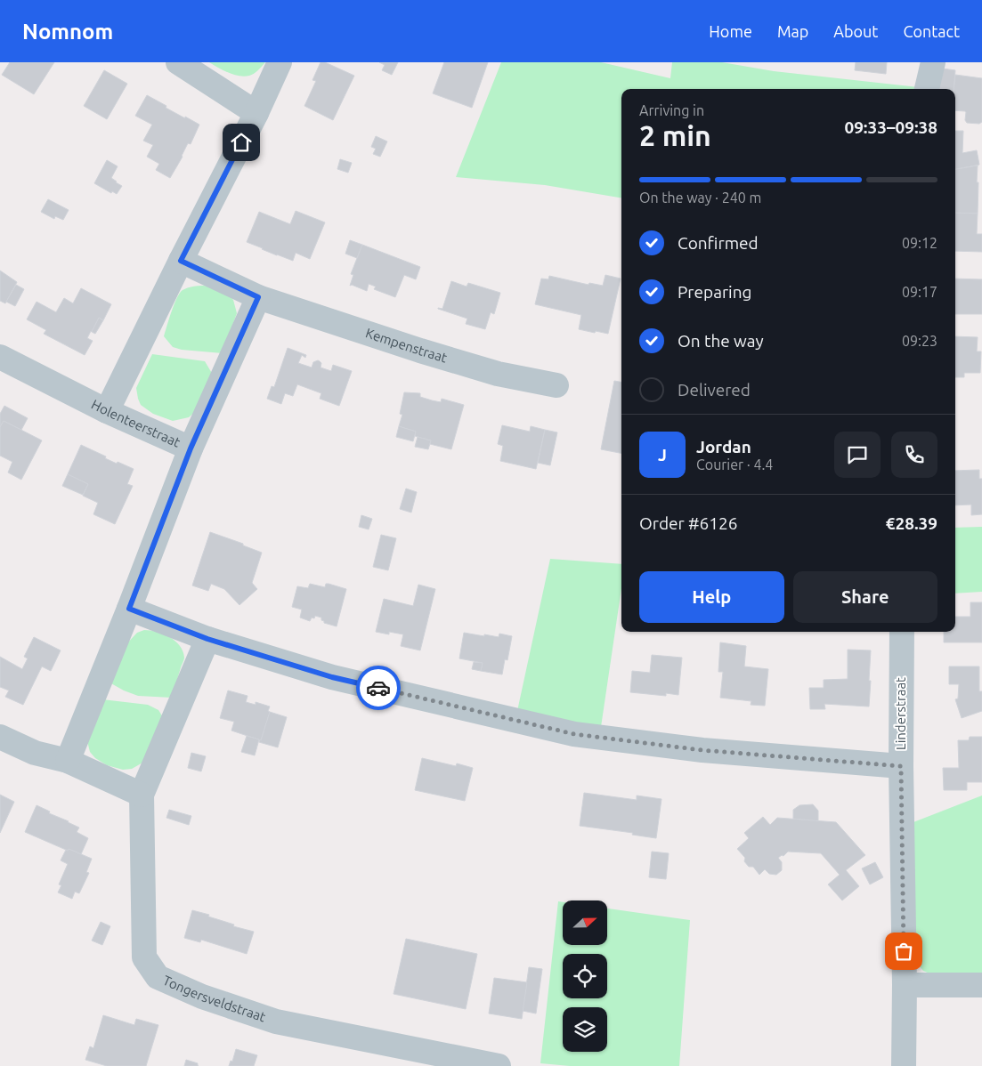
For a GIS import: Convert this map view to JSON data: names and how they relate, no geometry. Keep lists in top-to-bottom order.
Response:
{
  "streets": {
    "street": [
      "Kempenstraat",
      "Holenteerstraat",
      "Linderstraat",
      "Tongersveldstraat"
    ]
  },
  "north": "right",
  "page": {
    "header": "Nomnom",
    "nav": [
      "Home",
      "Map",
      "About",
      "Contact"
    ],
    "heading": ["2 min", "Arriving in", "09:33–09:38"],
    "panel": [
      "Jordan",
      "Courier · 4.4",
      "Order #6126",
      "€28.39"
    ],
    "bar": "On the way · 240 m",
    "list": [
      ["Confirmed", "09:12"],
      ["Preparing", "09:17"],
      ["On the way", "09:23"],
      "Delivered"
    ],
    "round": "J",
    "buttons": ["Help", "Share"]
  }
}
